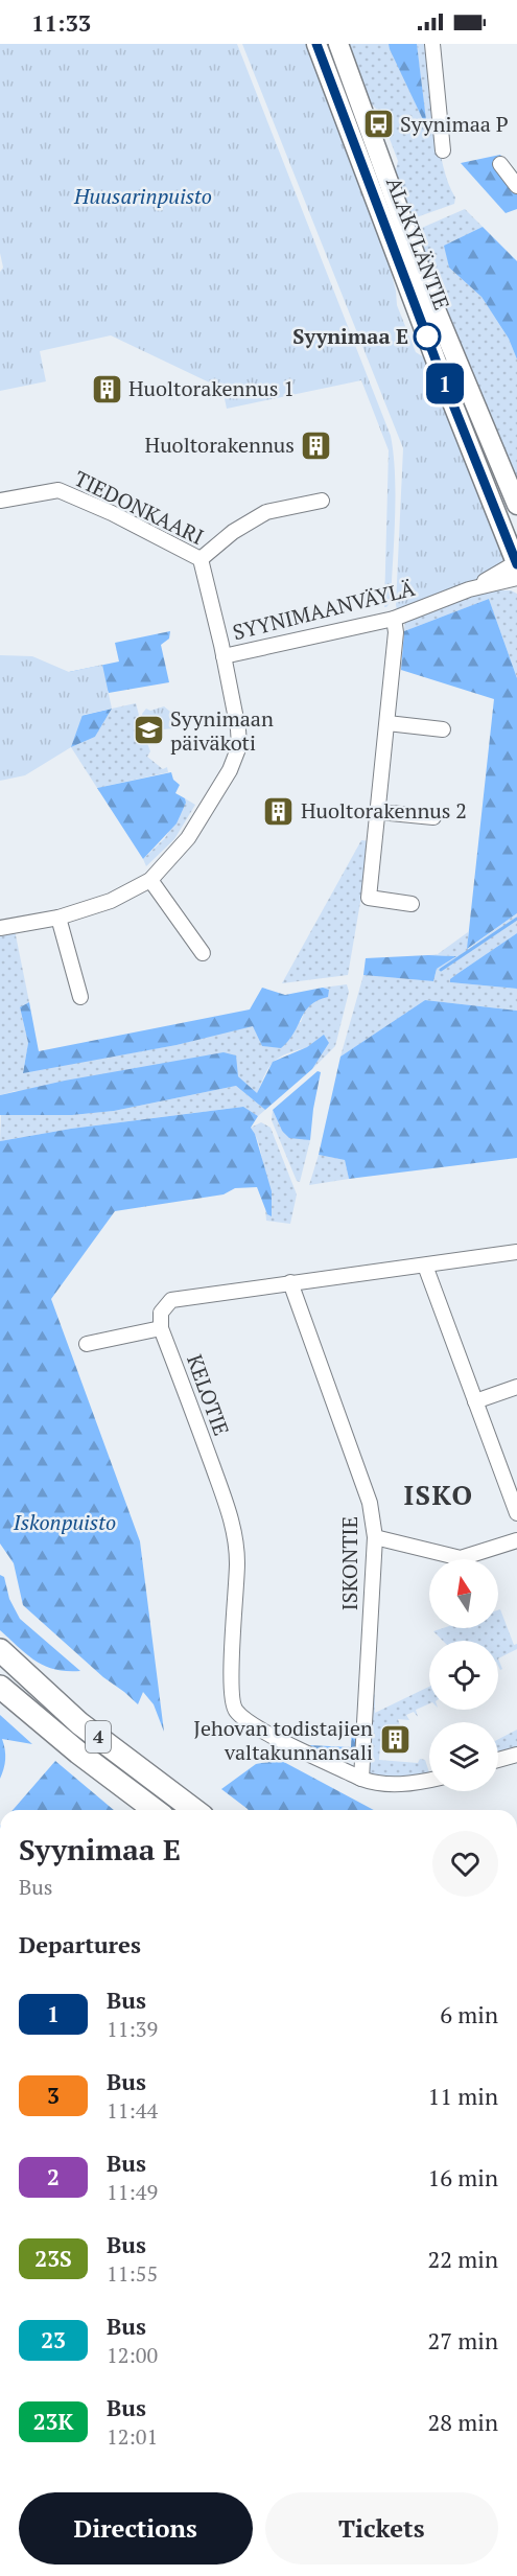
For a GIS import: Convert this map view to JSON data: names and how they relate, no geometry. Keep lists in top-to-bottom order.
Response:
{
  "streets": {
    "highway": ["4"],
    "main road": ["ALAKYLÄNTIE"],
    "street": [
      "TIEDONKAARI",
      "SYYNIMAANVÄYLÄ",
      "KELOTIE",
      "ISKONTIE"
    ]
  },
  "crossings": [
    ["ALAKYLÄNTIE", "SYYNIMAANVÄYLÄ"],
    ["TIEDONKAARI", "SYYNIMAANVÄYLÄ"],
    ["KELOTIE", "ISKONTIE"]
  ],
  "districts": ["ISKO"],
  "parks": ["Huusarinpuisto", "Iskonpuisto"],
  "places": {
    "bus stop": ["Syynimaa P"],
    "other": ["Syynimaa E"],
    "building": [
      "Huoltorakennus 1",
      "Huoltorakennus",
      "Huoltorakennus 2",
      "Jehovan todistajien valtakunnansali"
    ],
    "school or university": ["Syynimaan päiväkoti"]
  },
  "lines": ["bus line 1"],
  "north": "top",
  "page": {
    "status": "11:33",
    "on_map": "1",
    "heading": [
      ["Syynimaa E", "Bus"],
      "Departures"
    ],
    "list": [
      {
        "mark": "1",
        "name": "Bus",
        "note": "11:39",
        "value": "6 min"
      },
      {
        "mark": "3",
        "name": "Bus",
        "note": "11:44",
        "value": "11 min"
      },
      {
        "mark": "2",
        "name": "Bus",
        "note": "11:49",
        "value": "16 min"
      },
      {
        "mark": "23S",
        "name": "Bus",
        "note": "11:55",
        "value": "22 min"
      },
      {
        "mark": "23",
        "name": "Bus",
        "note": "12:00",
        "value": "27 min"
      },
      {
        "mark": "23K",
        "name": "Bus",
        "note": "12:01",
        "value": "28 min"
      }
    ],
    "buttons": ["Directions", "Tickets"]
  }
}
